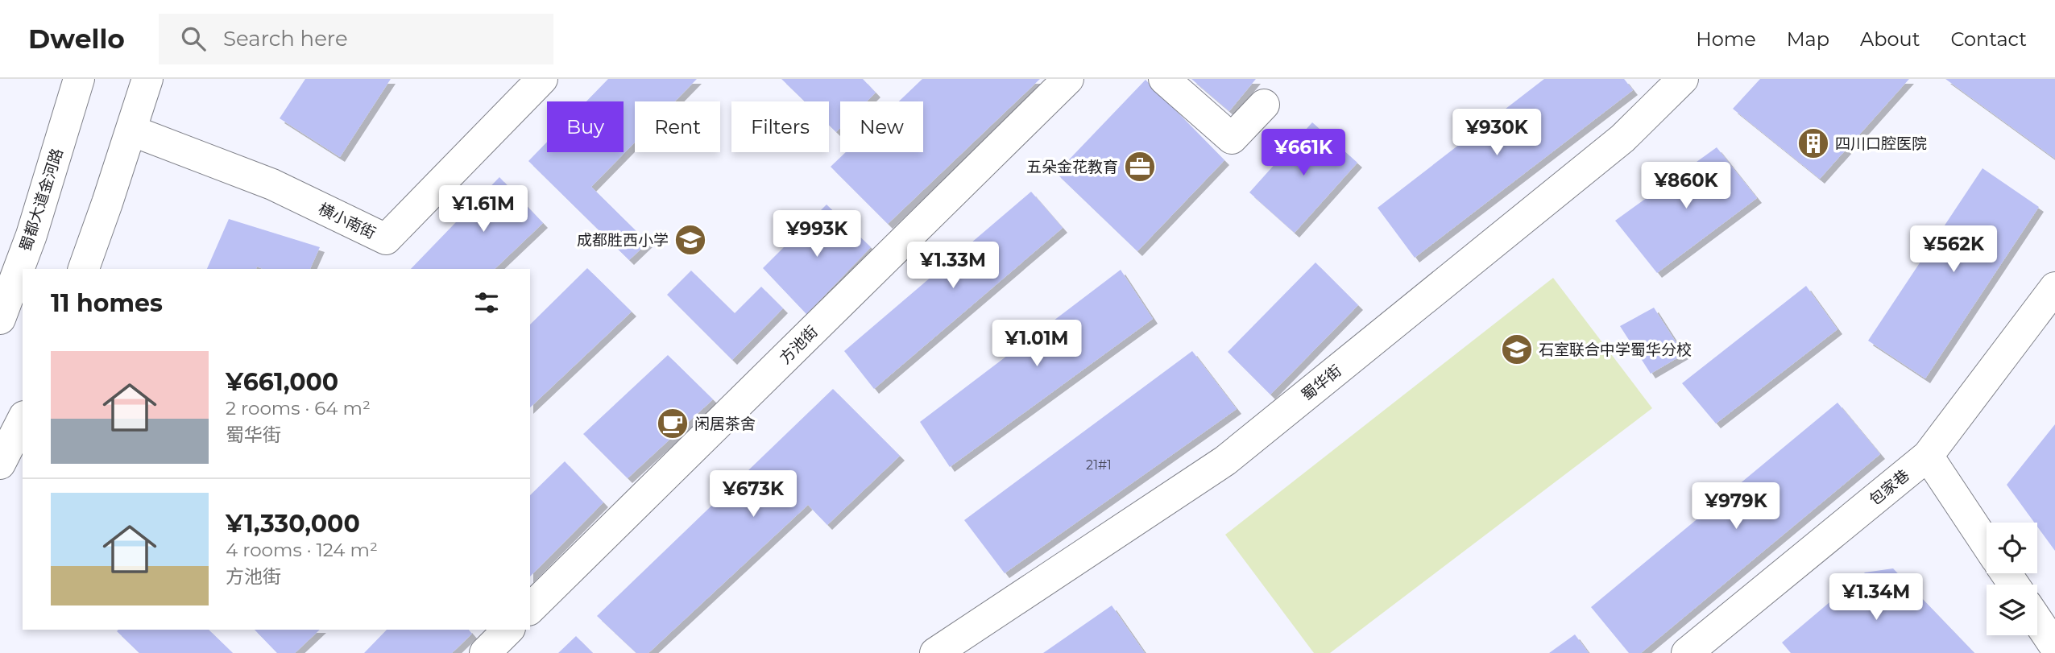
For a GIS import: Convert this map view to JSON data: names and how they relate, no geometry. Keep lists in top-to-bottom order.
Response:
{
  "streets": {
    "street": [
      "蜀都大道金河路",
      "横小南街",
      "方池街",
      "蜀华街",
      "包家巷"
    ]
  },
  "places": {
    "building": ["四川口腔医院"],
    "office": ["五朵金花教育"],
    "school or university": ["成都胜西小学", "石室联合中学蜀华分校"],
    "cafe": ["闲居茶舍"]
  },
  "house_numbers": ["21#1"],
  "page": {
    "header": "Dwello",
    "search": "Search here",
    "nav": [
      "Home",
      "Map",
      "About",
      "Contact"
    ],
    "chip": [
      "Buy",
      "Rent",
      "Filters",
      "New"
    ],
    "price": [
      "¥930K",
      "¥661K",
      "¥860K",
      "¥1.61M",
      "¥993K",
      "¥562K",
      "¥1.33M",
      "¥1.01M",
      "¥673K",
      "¥979K",
      "¥1.34M"
    ],
    "heading": "11 homes",
    "list": [
      {
        "name": "¥661,000",
        "note": "2 rooms · 64 m² · 蜀华街"
      },
      {
        "name": "¥1,330,000",
        "note": "4 rooms · 124 m² · 方池街"
      }
    ]
  }
}
